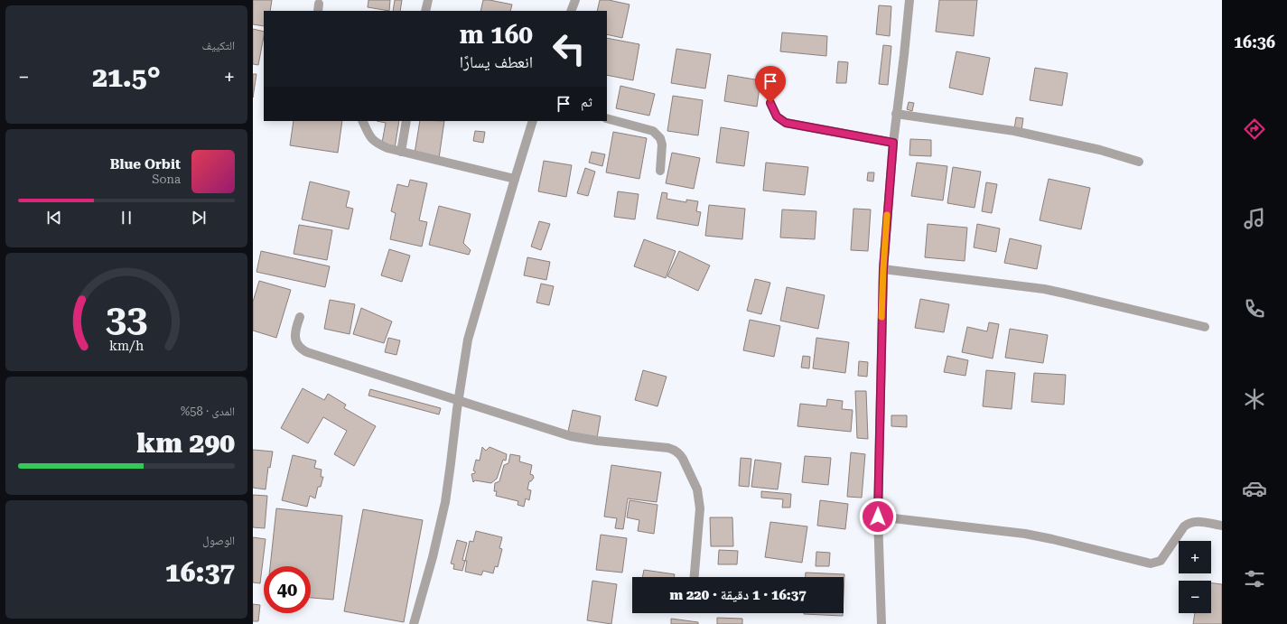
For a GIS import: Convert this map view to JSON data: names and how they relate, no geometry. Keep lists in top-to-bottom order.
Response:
{
  "page": {
    "tabs": "16:36",
    "tile": [
      "التكييف",
      ["المدى · 58%", "290 km"],
      ["الوصول", "16:37"]
    ],
    "turn": ["160 m", "انعطف يسارًا"],
    "heat": ["−", "21.5°", "+"],
    "then": "ثم",
    "song": ["Blue Orbit", "Sona"],
    "map_buttons": ["+", "−"],
    "limit": "40",
    "trip": "16:37 · 1 دقيقة · 220 m",
    "gauge": ["33", "km/h"]
  }
}
